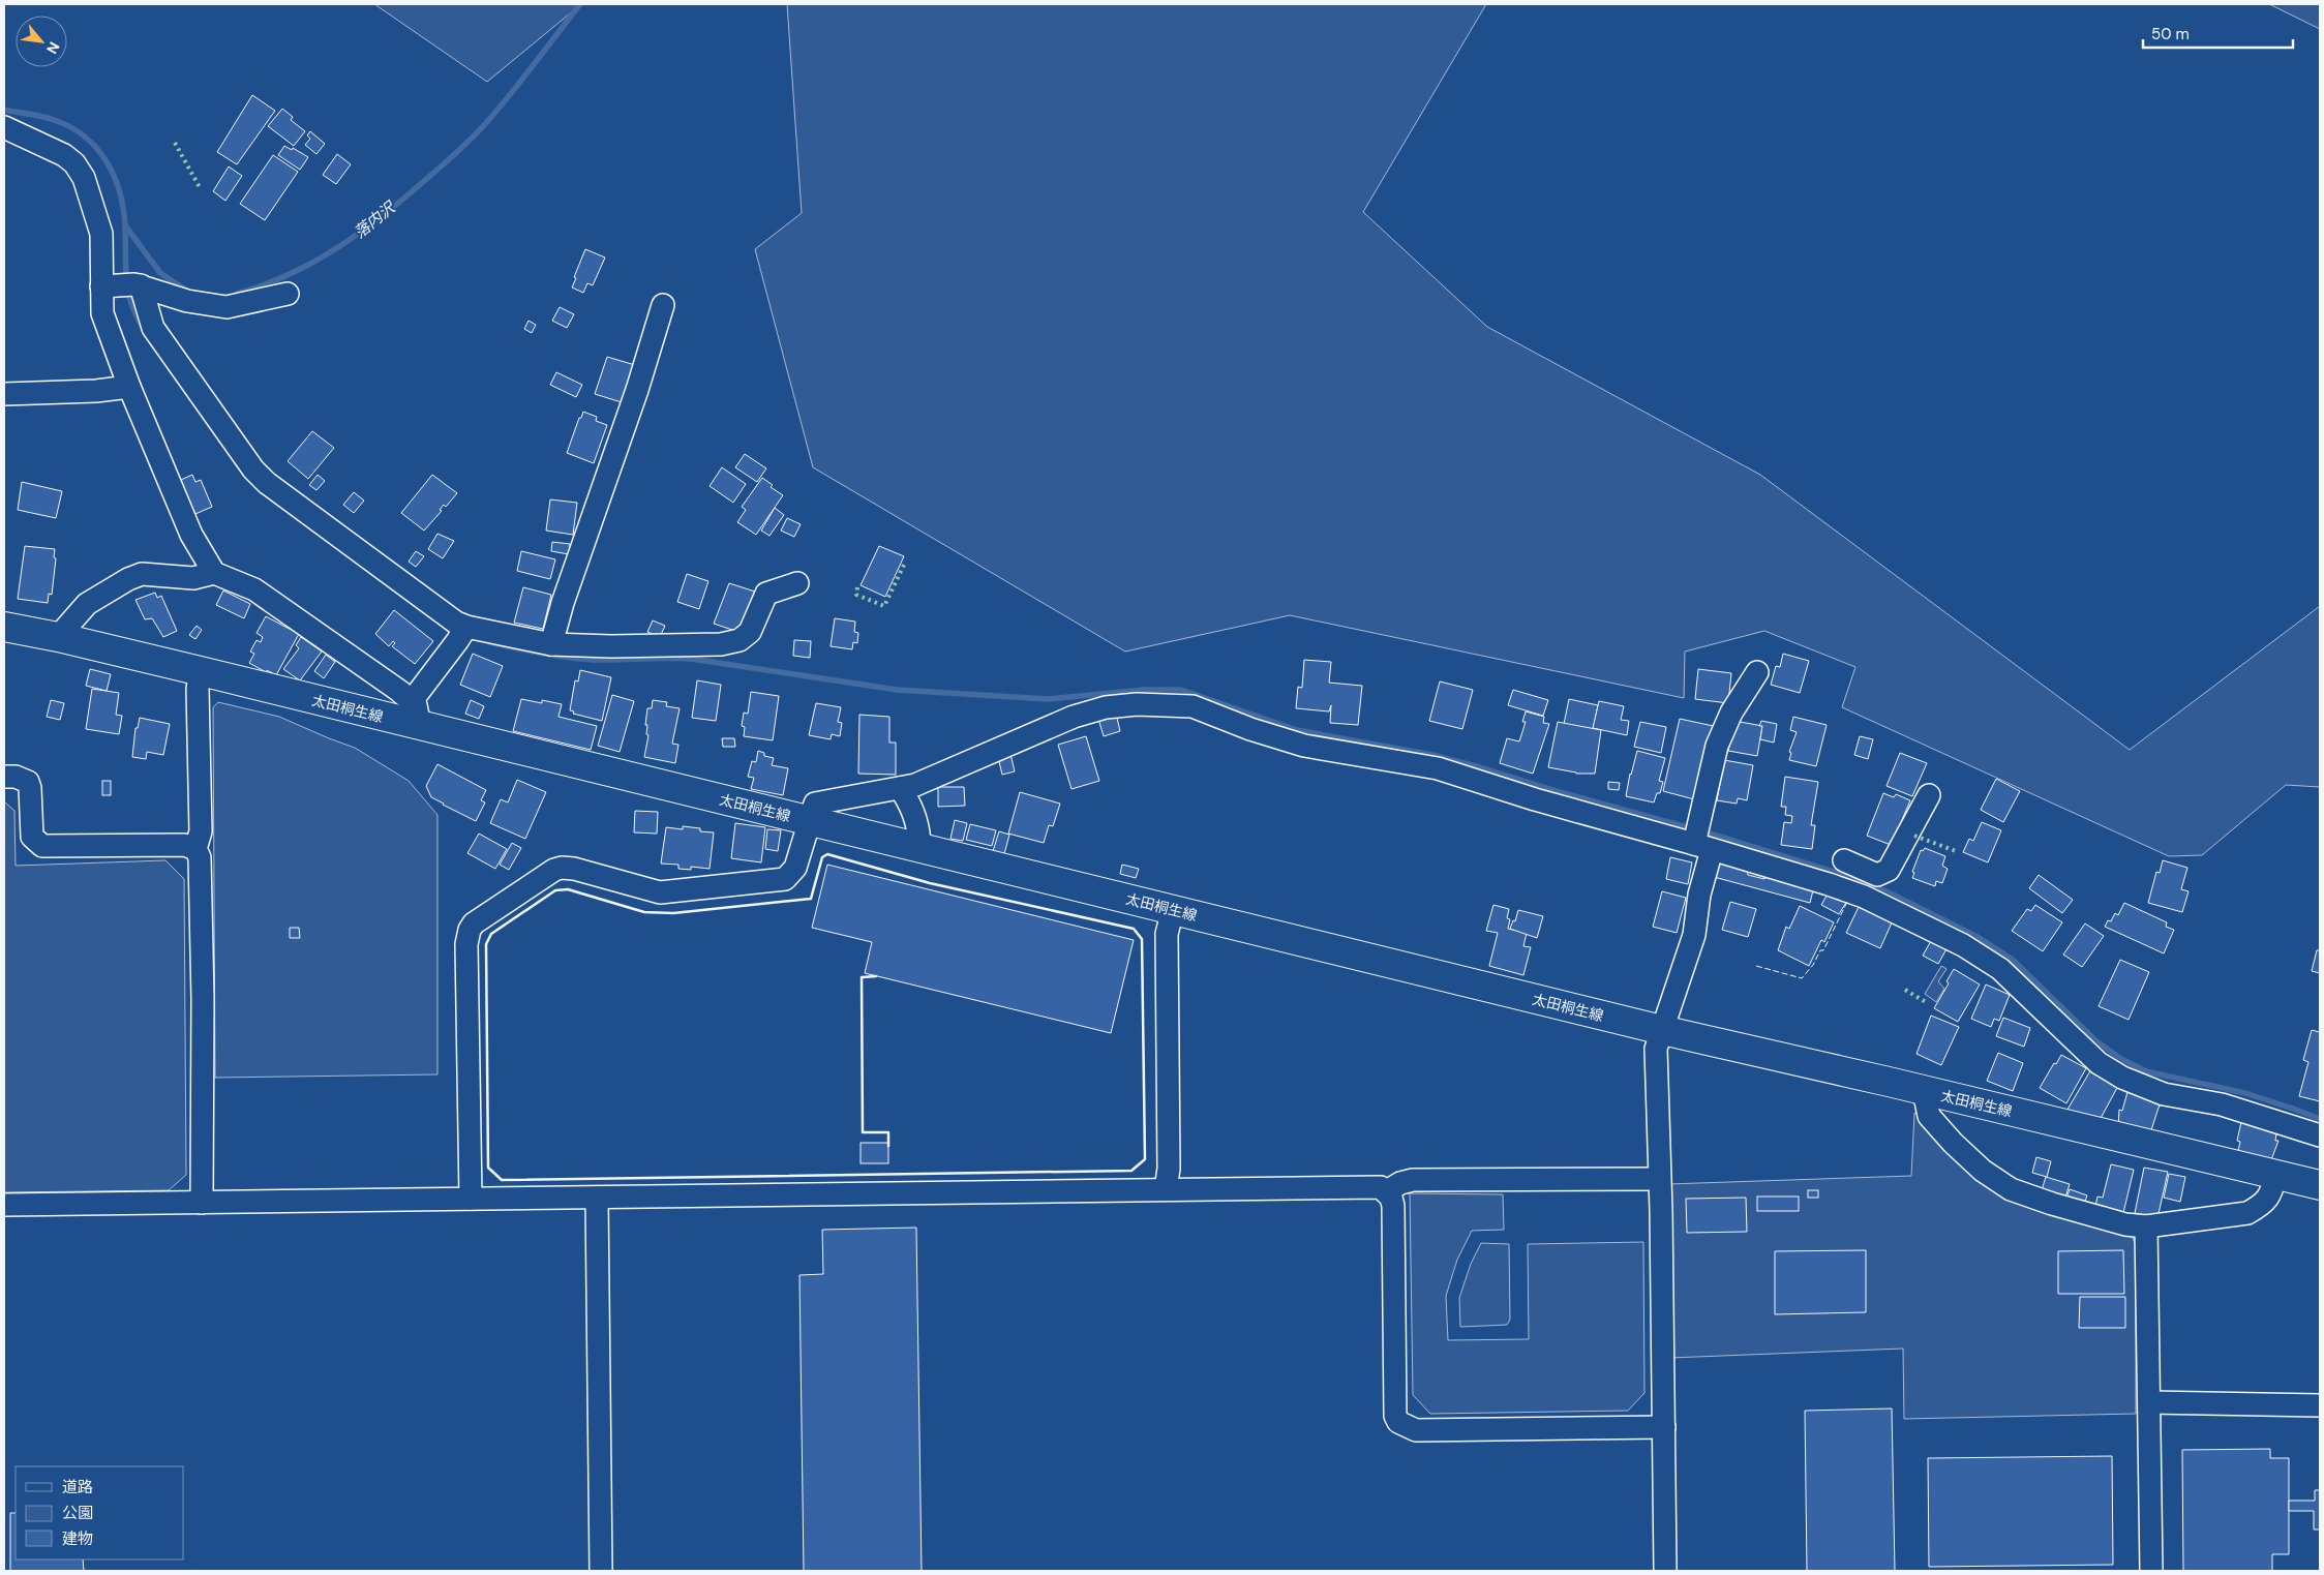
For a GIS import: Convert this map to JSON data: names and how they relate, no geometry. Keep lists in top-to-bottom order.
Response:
{
  "streets": {
    "main road": ["太田桐生線"]
  },
  "water": ["落内沢"],
  "legend": ["道路", "公園", "建物"],
  "scale_bar": "50 m",
  "north": "bottom right"
}
